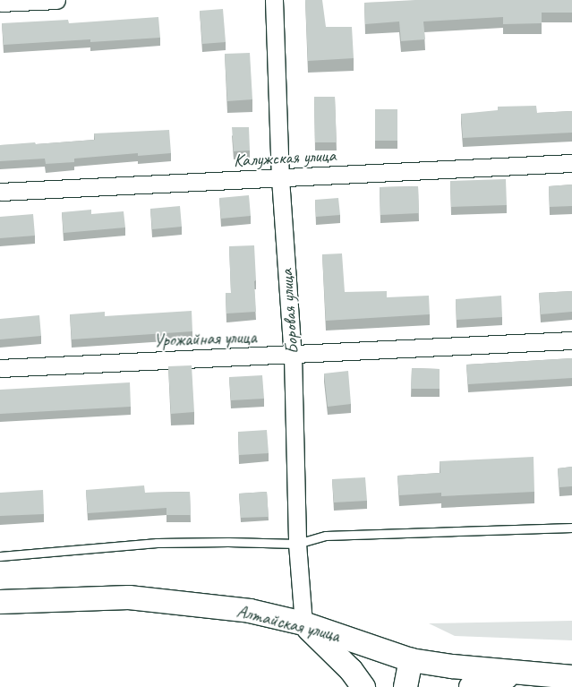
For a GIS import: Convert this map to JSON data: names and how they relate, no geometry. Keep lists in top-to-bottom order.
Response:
{
  "streets": {
    "main road": ["Алтайская улица"],
    "street": ["Калужская улица", "Боровая улица", "Урожайная улица"]
  },
  "crossings": [
    ["Калужская улица", "Боровая улица"],
    ["Боровая улица", "Урожайная улица"],
    ["Боровая улица", "Алтайская улица"]
  ]
}
